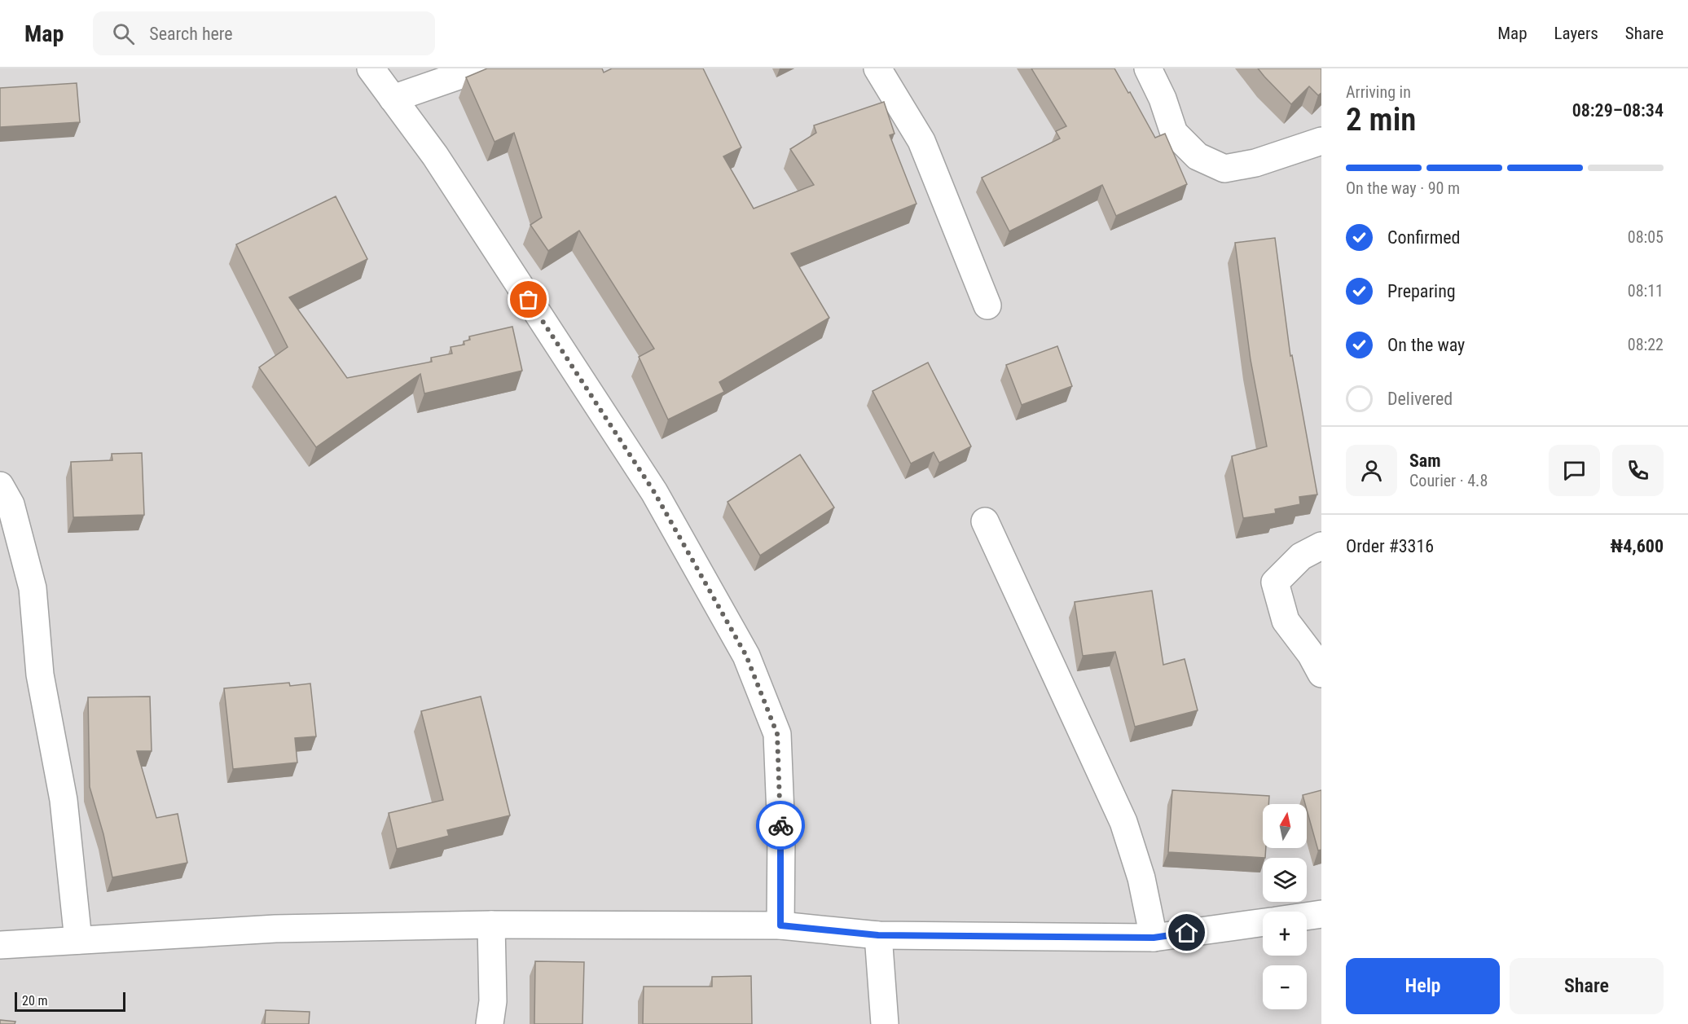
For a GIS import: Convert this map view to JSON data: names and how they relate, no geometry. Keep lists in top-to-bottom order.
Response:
{
  "scale_bar": "20 m",
  "north": "top",
  "page": {
    "header": "Map",
    "search": "Search here",
    "nav": ["Map", "Layers", "Share"],
    "heading": ["2 min", "Arriving in", "08:29–08:34"],
    "panel": [
      "Sam",
      "Courier · 4.8",
      "Order #3316",
      "₦4,600"
    ],
    "bar": "On the way · 90 m",
    "list": [
      ["Confirmed", "08:05"],
      ["Preparing", "08:11"],
      ["On the way", "08:22"],
      "Delivered"
    ],
    "map_buttons": ["+", "−"],
    "buttons": ["Help", "Share"],
    "scale": "20 m"
  }
}
